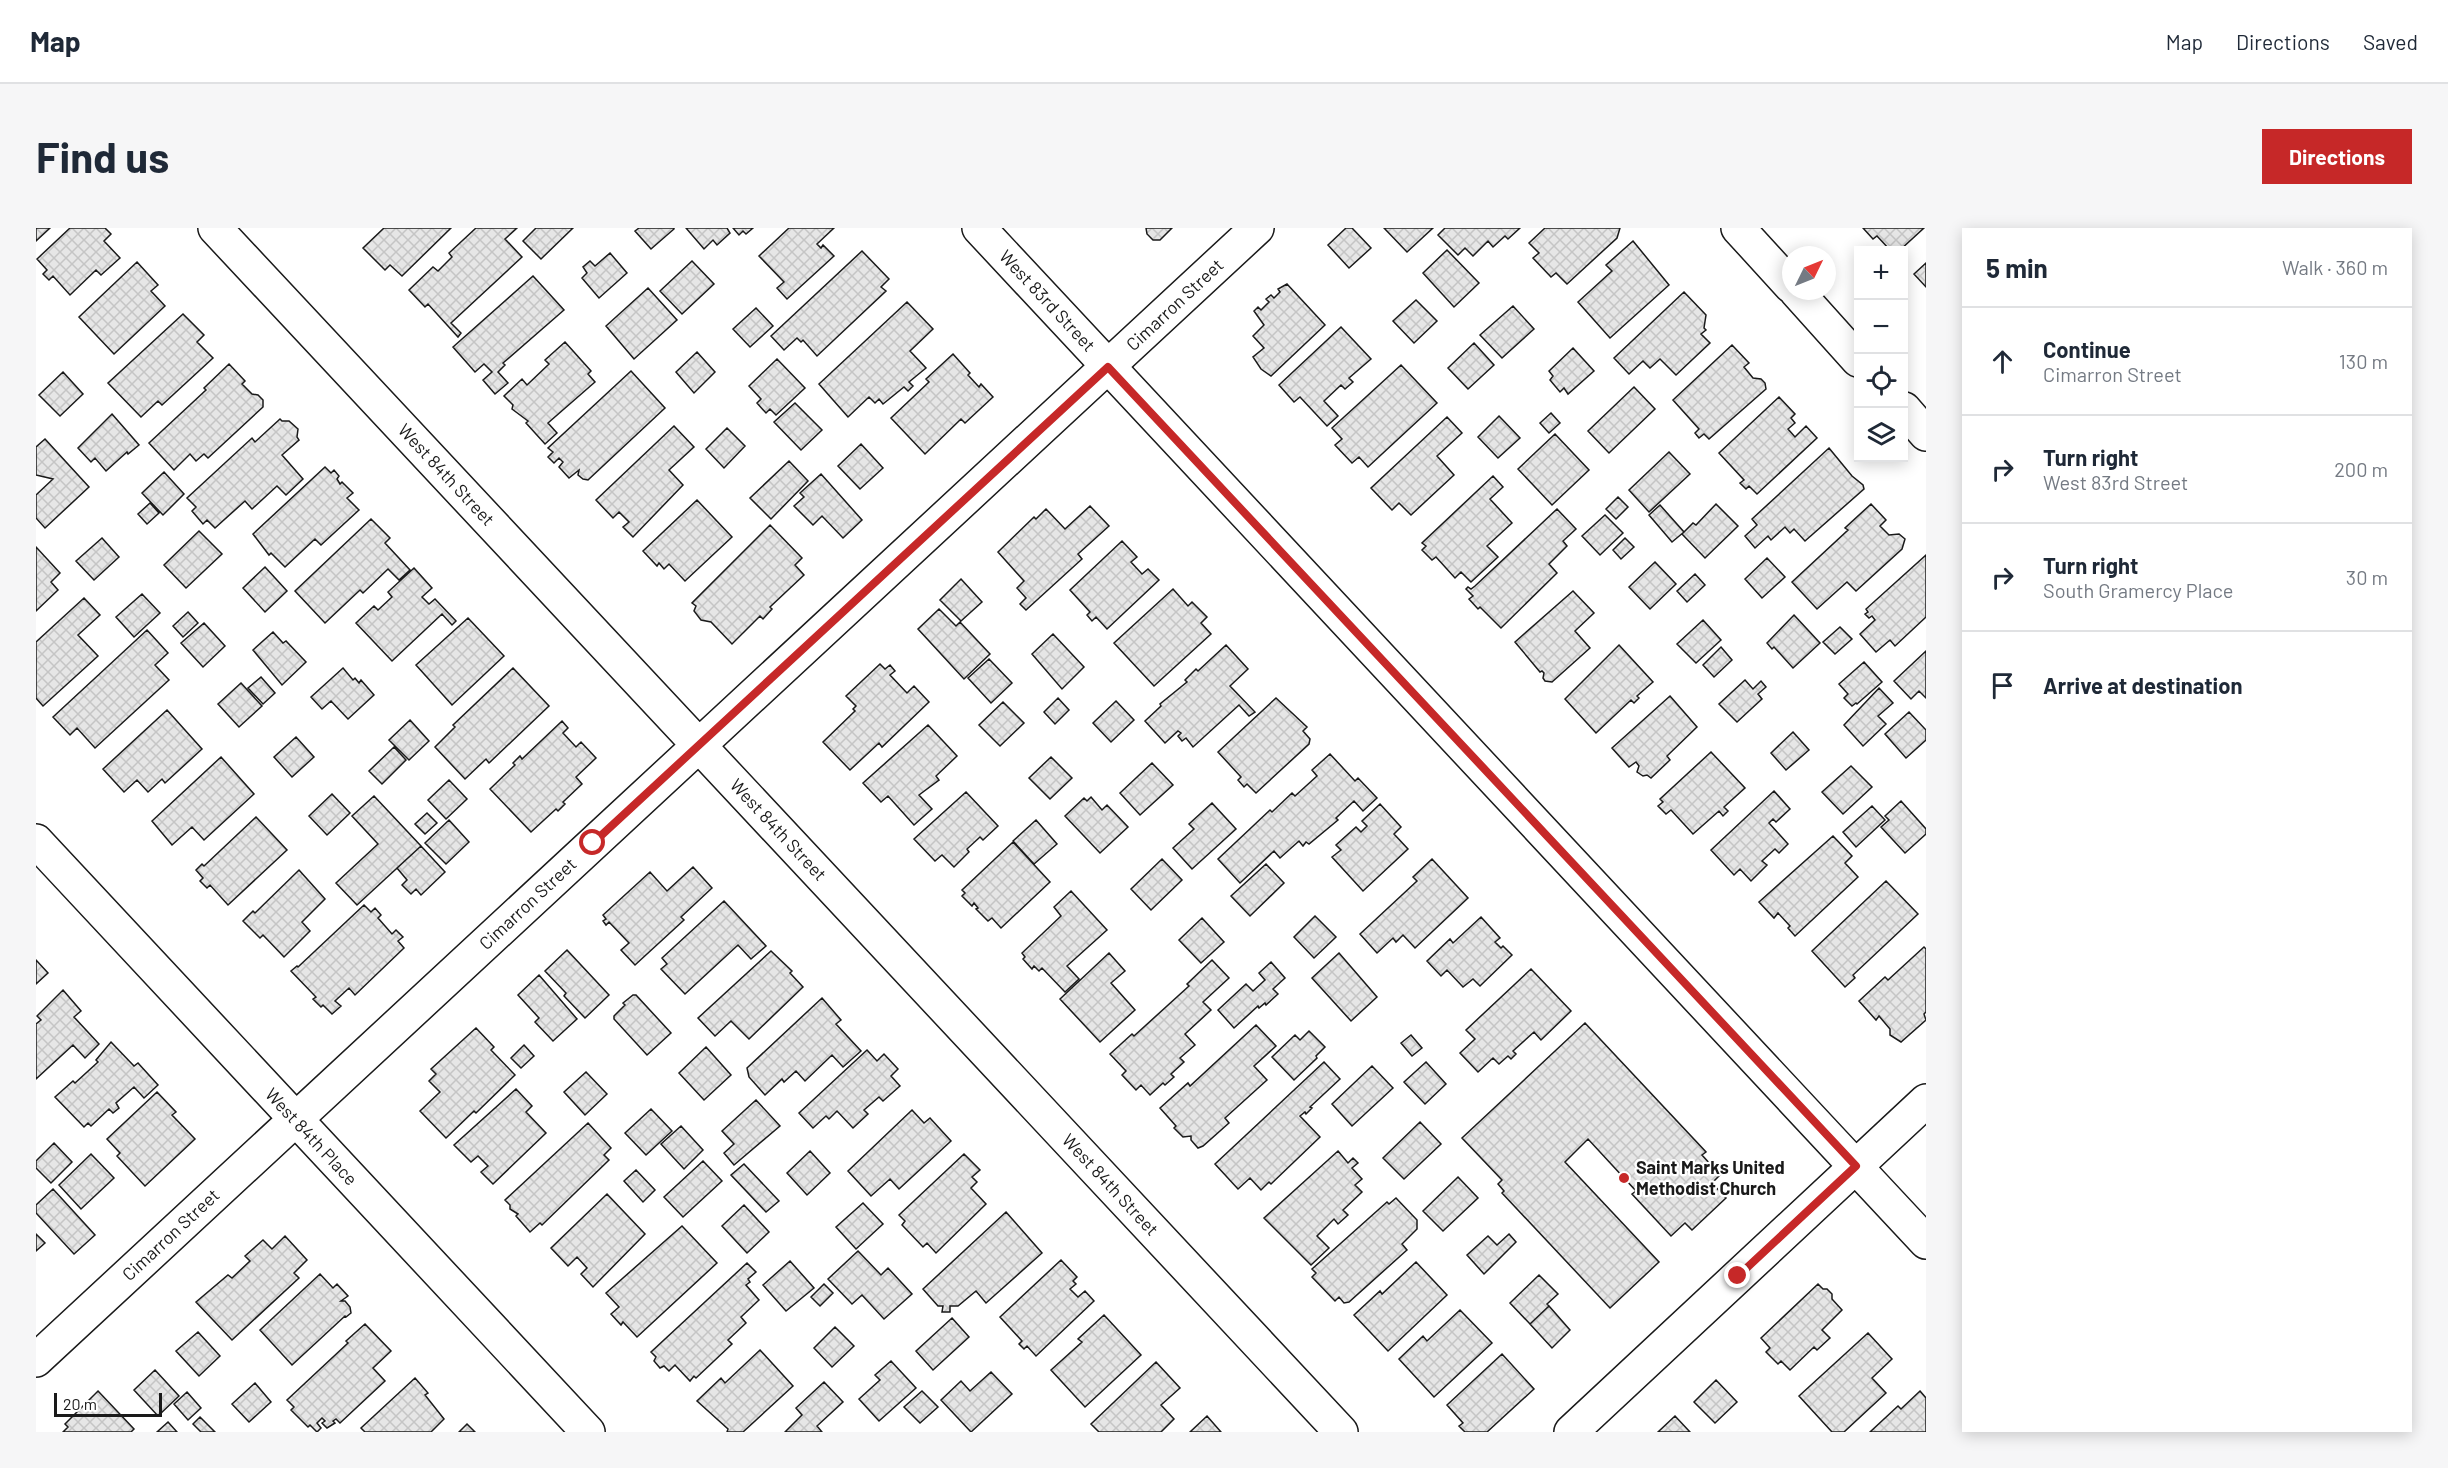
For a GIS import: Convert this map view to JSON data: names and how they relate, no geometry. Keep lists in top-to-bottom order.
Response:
{
  "streets": {
    "street": [
      "West 83rd Street",
      "Cimarron Street",
      "West 84th Street",
      "West 84th Place"
    ]
  },
  "crossings": [
    ["West 83rd Street", "Cimarron Street"],
    ["Cimarron Street", "West 84th Street"],
    ["Cimarron Street", "West 84th Place"]
  ],
  "places": ["Saint Marks United Methodist Church"],
  "scale_bar": "20 m",
  "north": "top right",
  "page": {
    "header": "Map",
    "nav": ["Map", "Directions", "Saved"],
    "buttons": "Directions",
    "title": "Find us",
    "heading": ["5 min", "Walk · 360 m"],
    "map_buttons": ["+", "−"],
    "list": [
      ["Continue", "Cimarron Street", "130 m"],
      ["Turn right", "West 83rd Street", "200 m"],
      ["Turn right", "South Gramercy Place", "30 m"],
      "Arrive at destination"
    ],
    "scale": "20 m"
  }
}
